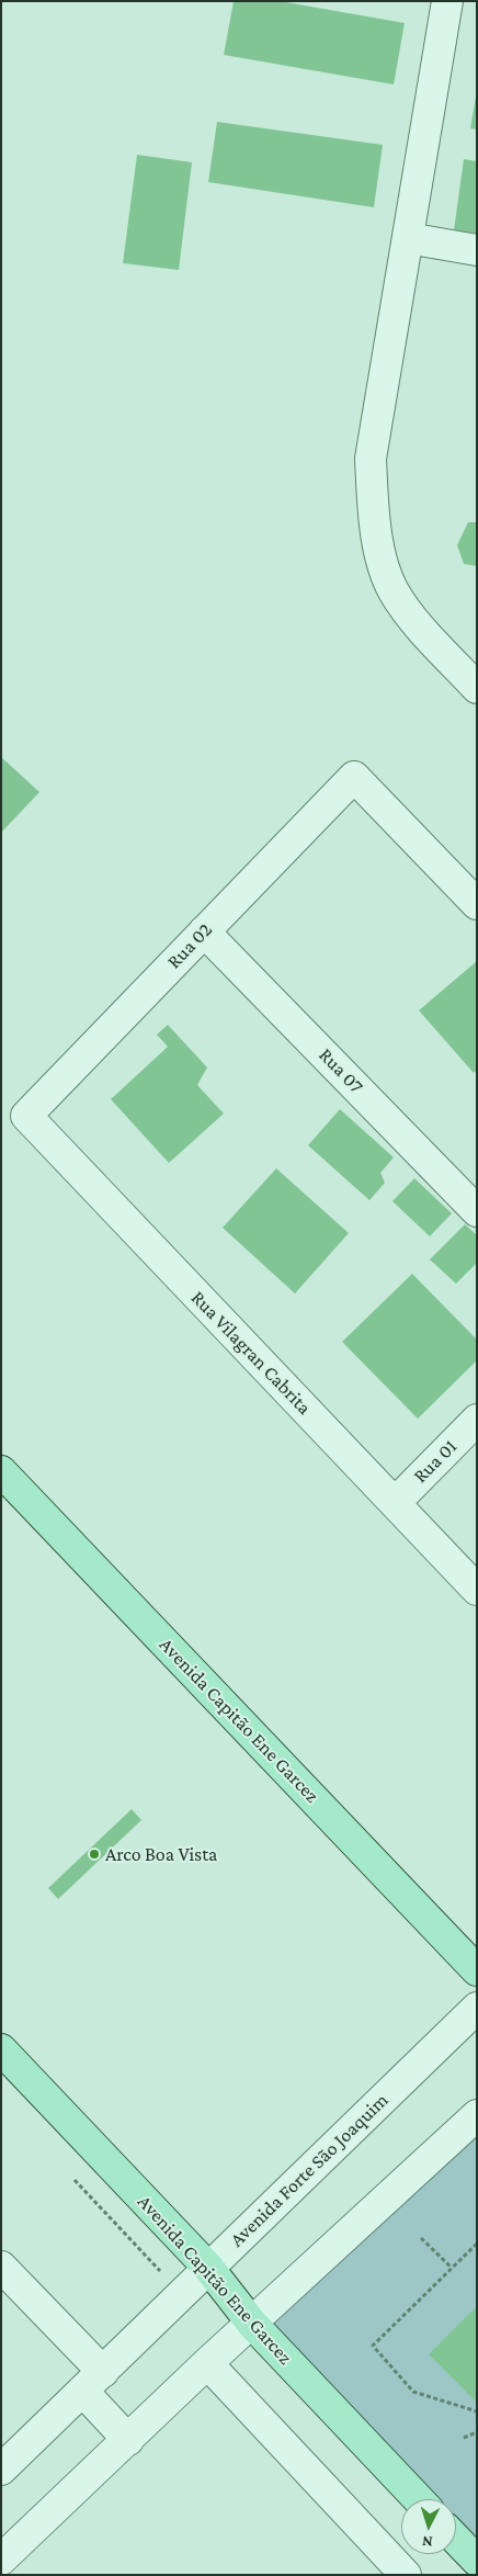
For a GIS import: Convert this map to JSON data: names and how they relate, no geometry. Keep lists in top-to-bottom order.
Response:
{
  "streets": {
    "main road": ["Avenida Capitão Ene Garcez"],
    "street": [
      "Rua 02",
      "Rua 07",
      "Rua Vilagran Cabrita",
      "Rua 01",
      "Avenida Forte São Joaquim"
    ]
  },
  "crossings": [
    ["Rua 02", "Rua 07"],
    ["Rua 02", "Rua Vilagran Cabrita"],
    ["Rua Vilagran Cabrita", "Rua 01"],
    ["Avenida Capitão Ene Garcez", "Avenida Forte São Joaquim"]
  ],
  "places": ["Arco Boa Vista"],
  "north": "bottom"
}
